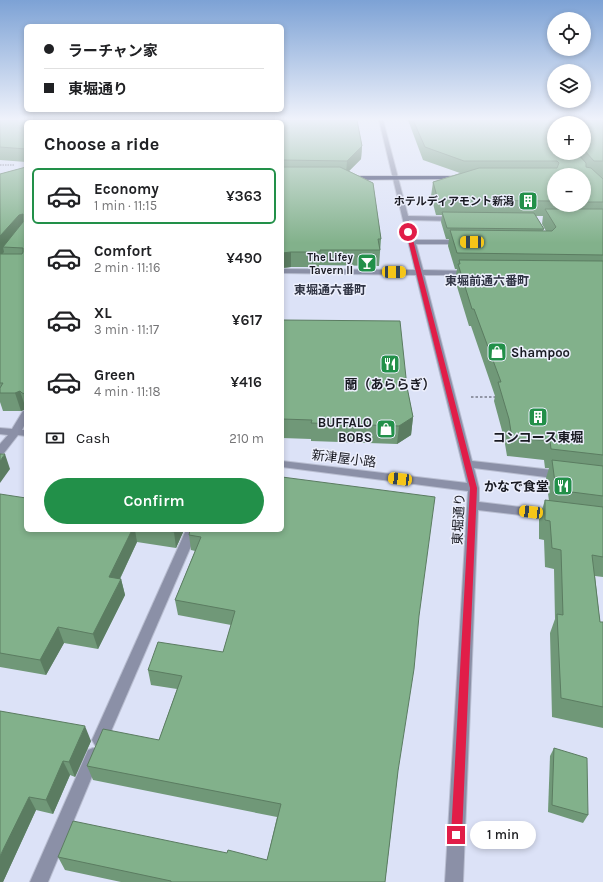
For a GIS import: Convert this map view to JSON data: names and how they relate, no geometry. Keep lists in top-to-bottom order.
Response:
{
  "streets": {
    "street": ["新津屋小路", "東堀通り"]
  },
  "crossings": [
    ["新津屋小路", "東堀通り"]
  ],
  "districts": ["東堀前通六番町", "東堀通六番町"],
  "places": {
    "building": ["ホテルディアモント新潟", "コンコース東堀"],
    "bar": ["The Lifey Tavern II"],
    "shop": ["Shampoo", "BUFFALO BOBS"],
    "restaurant": ["蘭（あららぎ）", "かなで食堂"]
  },
  "page": {
    "map_buttons": ["+", "−"],
    "banner": ["ラーチャン家", "東堀通り"],
    "heading": "Choose a ride",
    "list": [
      {
        "name": "Economy",
        "note": "1 min · 11:15",
        "value": "¥363"
      },
      {
        "name": "Comfort",
        "note": "2 min · 11:16",
        "value": "¥490"
      },
      {
        "name": "XL",
        "note": "3 min · 11:17",
        "value": "¥617"
      },
      {
        "name": "Green",
        "note": "4 min · 11:18",
        "value": "¥416"
      }
    ],
    "pay": ["Cash", "210 m"],
    "buttons": "Confirm",
    "bubble": "1 min"
  }
}
